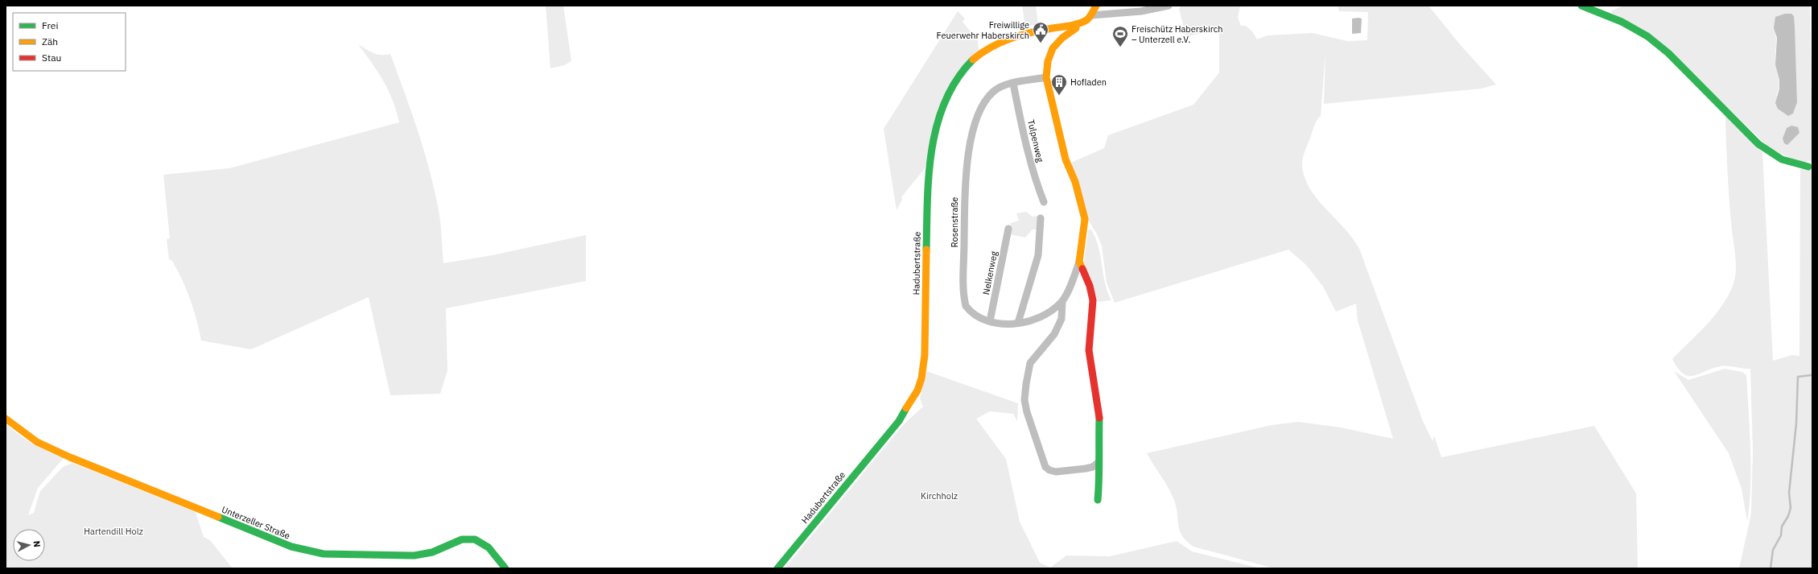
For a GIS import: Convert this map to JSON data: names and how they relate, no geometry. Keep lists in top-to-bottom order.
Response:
{
  "streets": {
    "street": [
      "Tulpenweg",
      "Rosenstraße",
      "Hadubertstraße",
      "Nelkenweg",
      "Unterzeller Straße"
    ]
  },
  "crossings": [
    ["Tulpenweg", "Rosenstraße"],
    ["Rosenstraße", "Hadubertstraße"],
    ["Rosenstraße", "Nelkenweg"]
  ],
  "parks": ["Kirchholz", "Hartendill Holz"],
  "places": {
    "public building": ["Freiwillige Feuerwehr Haberskirch"],
    "sports": ["Freischütz Haberskirch – Unterzell e.V."],
    "building": ["Hofladen"]
  },
  "legend": ["Frei", "Zäh", "Stau"],
  "north": "right"
}
